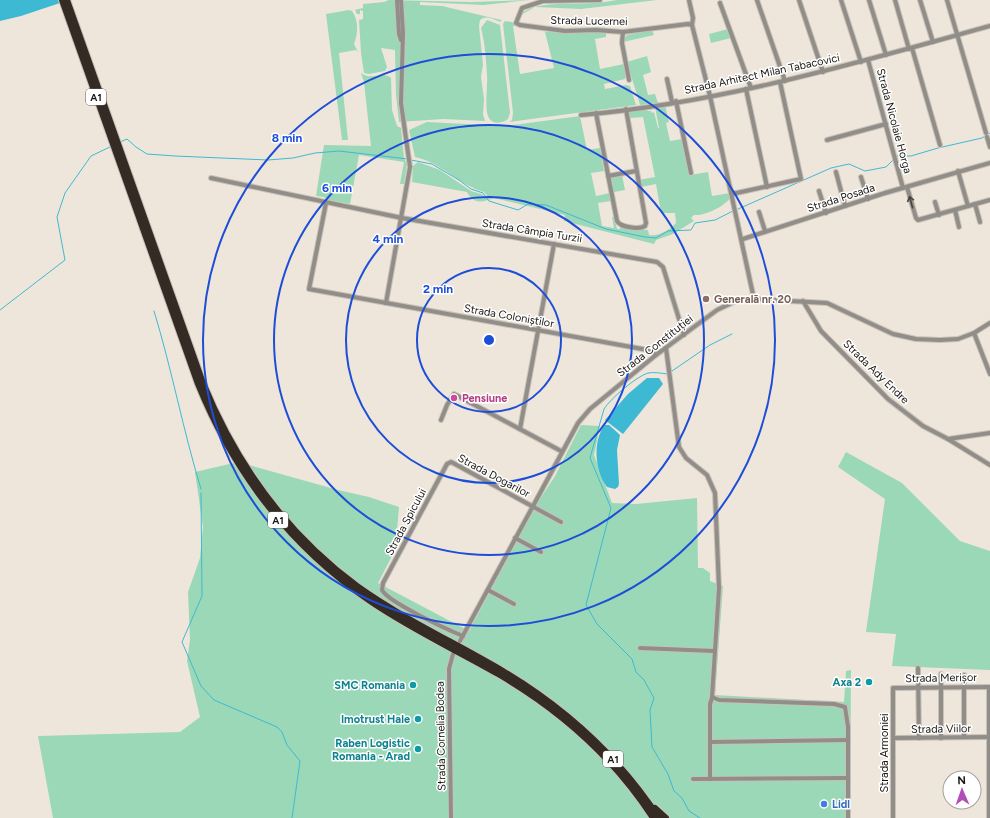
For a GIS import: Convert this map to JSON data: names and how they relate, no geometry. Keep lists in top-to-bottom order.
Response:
{
  "streets": {
    "highway": ["A1"],
    "street": [
      "Strada Lucernei",
      "Strada Arhitect Milan Tabacovici",
      "Strada Nicolaie Horga",
      "Strada Posada",
      "Strada Câmpia Turzii",
      "Strada Coloniștilor",
      "Strada Constituției",
      "Strada Ady Endre",
      "Strada Dogarilor",
      "Strada Spicului",
      "Strada Merișor",
      "Strada Viilor",
      "Strada Cornelia Bodea",
      "Strada Armoniei"
    ]
  },
  "crossings": [
    ["Strada Arhitect Milan Tabacovici", "Strada Nicolaie Horga"],
    ["Strada Nicolaie Horga", "Strada Posada"],
    ["Strada Câmpia Turzii", "Strada Coloniștilor"],
    ["Strada Câmpia Turzii", "Strada Constituției"],
    ["Strada Coloniștilor", "Strada Constituției"],
    ["Strada Constituției", "Strada Ady Endre"],
    ["Strada Constituției", "Strada Dogarilor"],
    ["Strada Constituției", "Strada Spicului"],
    ["Strada Dogarilor", "Strada Spicului"],
    ["Strada Merișor", "Strada Armoniei"],
    ["Strada Viilor", "Strada Armoniei"]
  ],
  "places": [
    "Generală nr. 20",
    "Pensiune",
    "Axa 2",
    "SMC Romania",
    "Imotrust Hale",
    "Raben Logistic Romania - Arad",
    "Lidl"
  ],
  "north": "top",
  "rings": [
    "8 min",
    "6 min",
    "4 min",
    "2 min"
  ]
}
